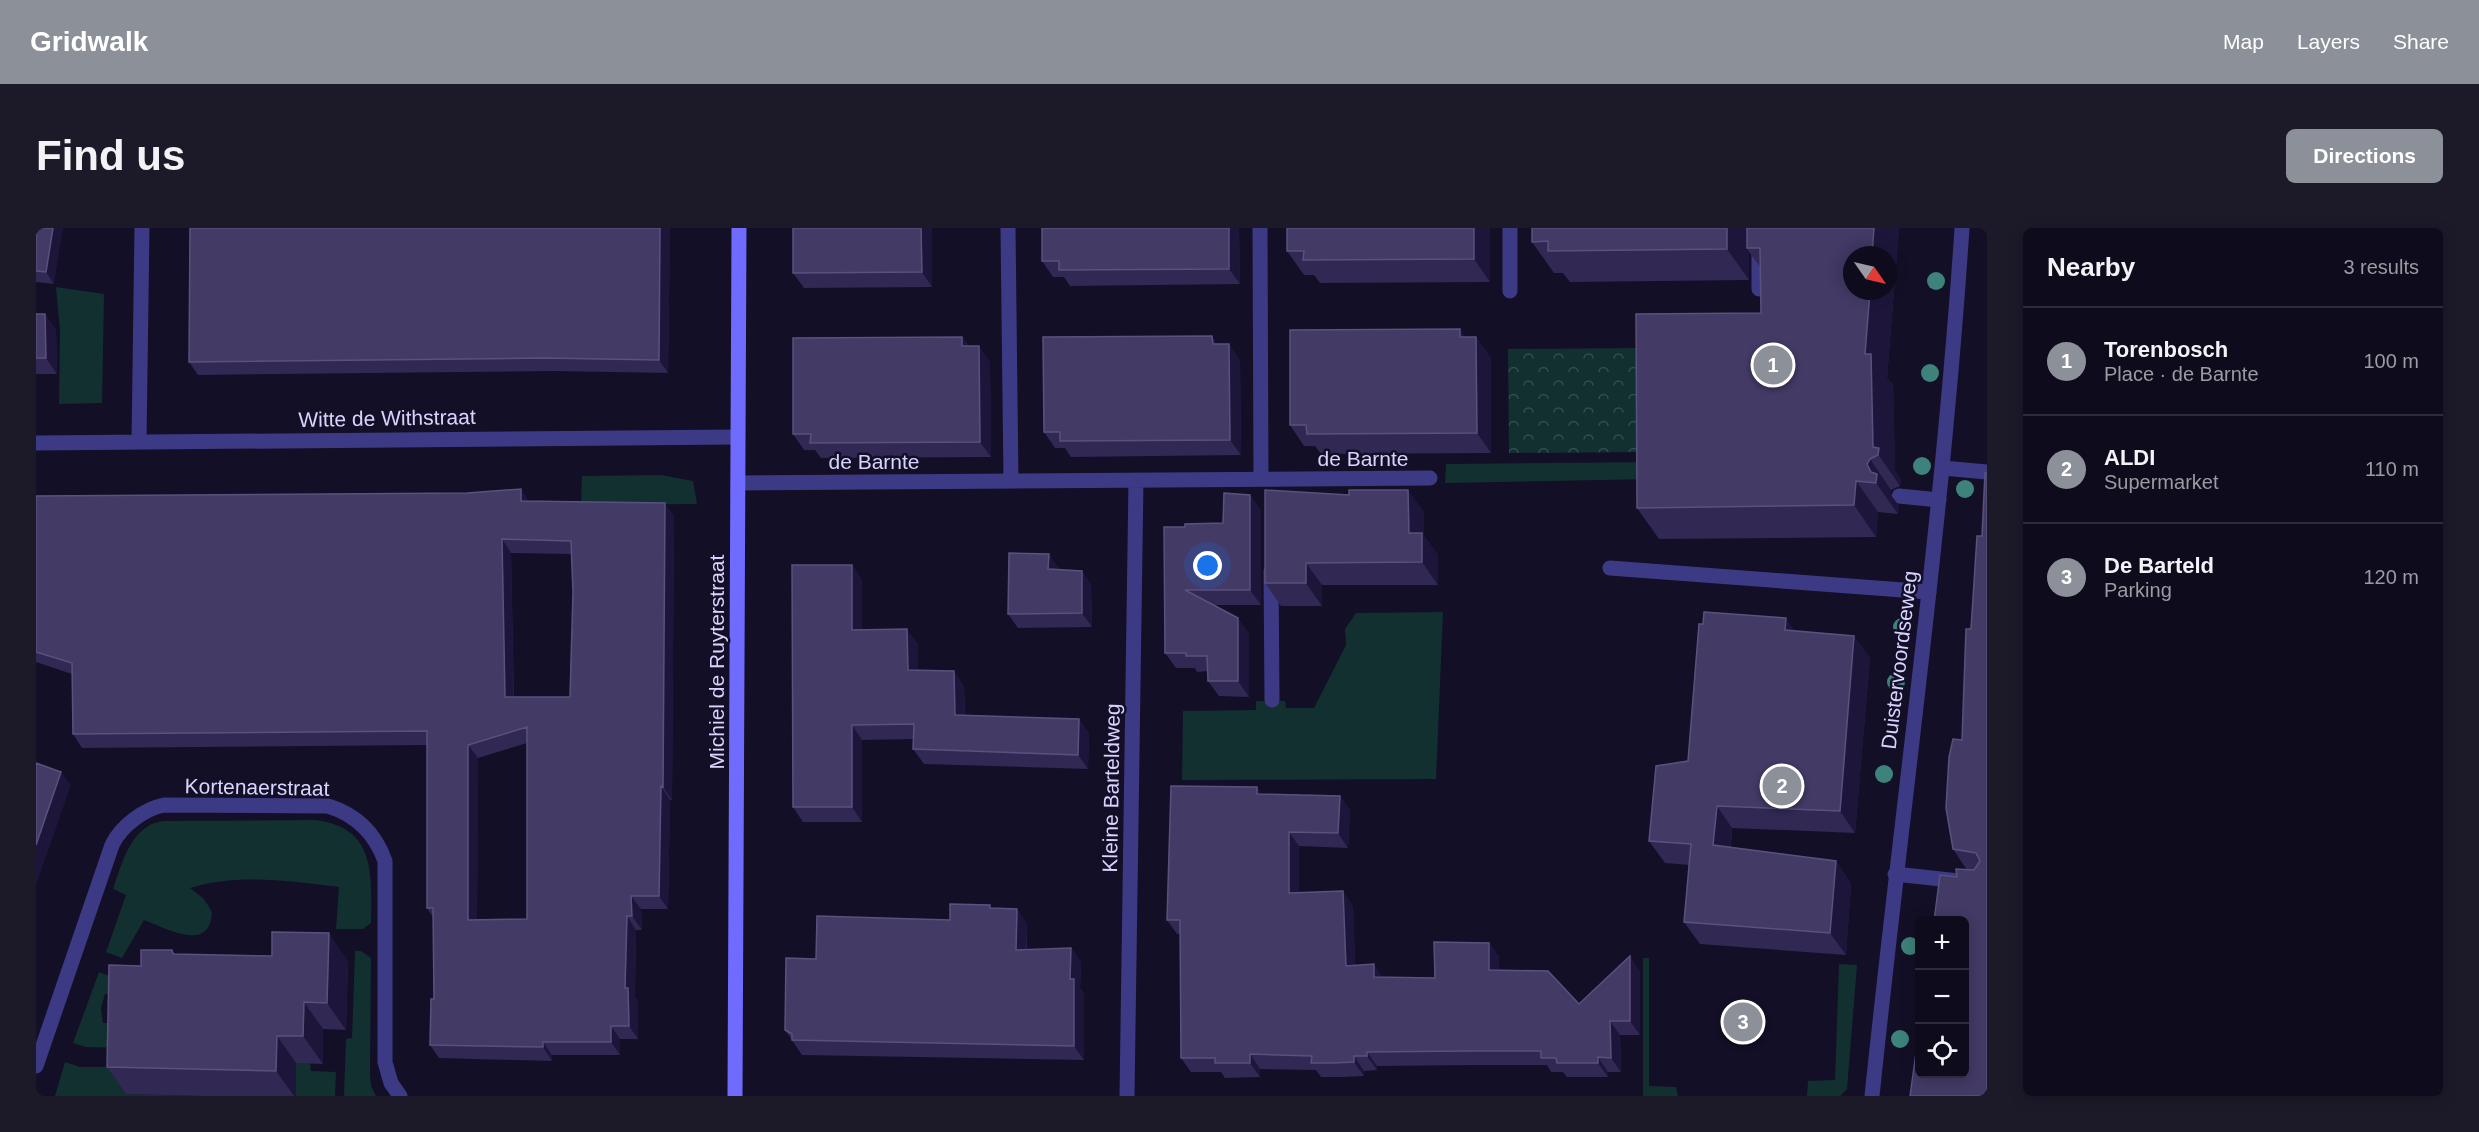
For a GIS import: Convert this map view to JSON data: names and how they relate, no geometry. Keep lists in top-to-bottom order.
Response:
{
  "streets": {
    "street": [
      "Witte de Withstraat",
      "de Barnte",
      "Duistervoordseweg",
      "Michiel de Ruyterstraat",
      "Kortenaerstraat",
      "Kleine Barteldweg"
    ]
  },
  "crossings": [
    ["Witte de Withstraat", "Michiel de Ruyterstraat"],
    ["de Barnte", "Michiel de Ruyterstraat"],
    ["de Barnte", "Kleine Barteldweg"]
  ],
  "north": "bottom right",
  "page": {
    "header": "Gridwalk",
    "nav": ["Map", "Layers", "Share"],
    "buttons": "Directions",
    "title": "Find us",
    "heading": ["Nearby", "3 results"],
    "list": [
      {
        "mark": "1",
        "name": "Torenbosch",
        "note": "Place · de Barnte",
        "value": "100 m"
      },
      {
        "mark": "2",
        "name": "ALDI",
        "note": "Supermarket",
        "value": "110 m"
      },
      {
        "mark": "3",
        "name": "De Barteld",
        "note": "Parking",
        "value": "120 m"
      }
    ],
    "pins": ["1", "2", "3"],
    "map_buttons": ["+", "−"]
  }
}
